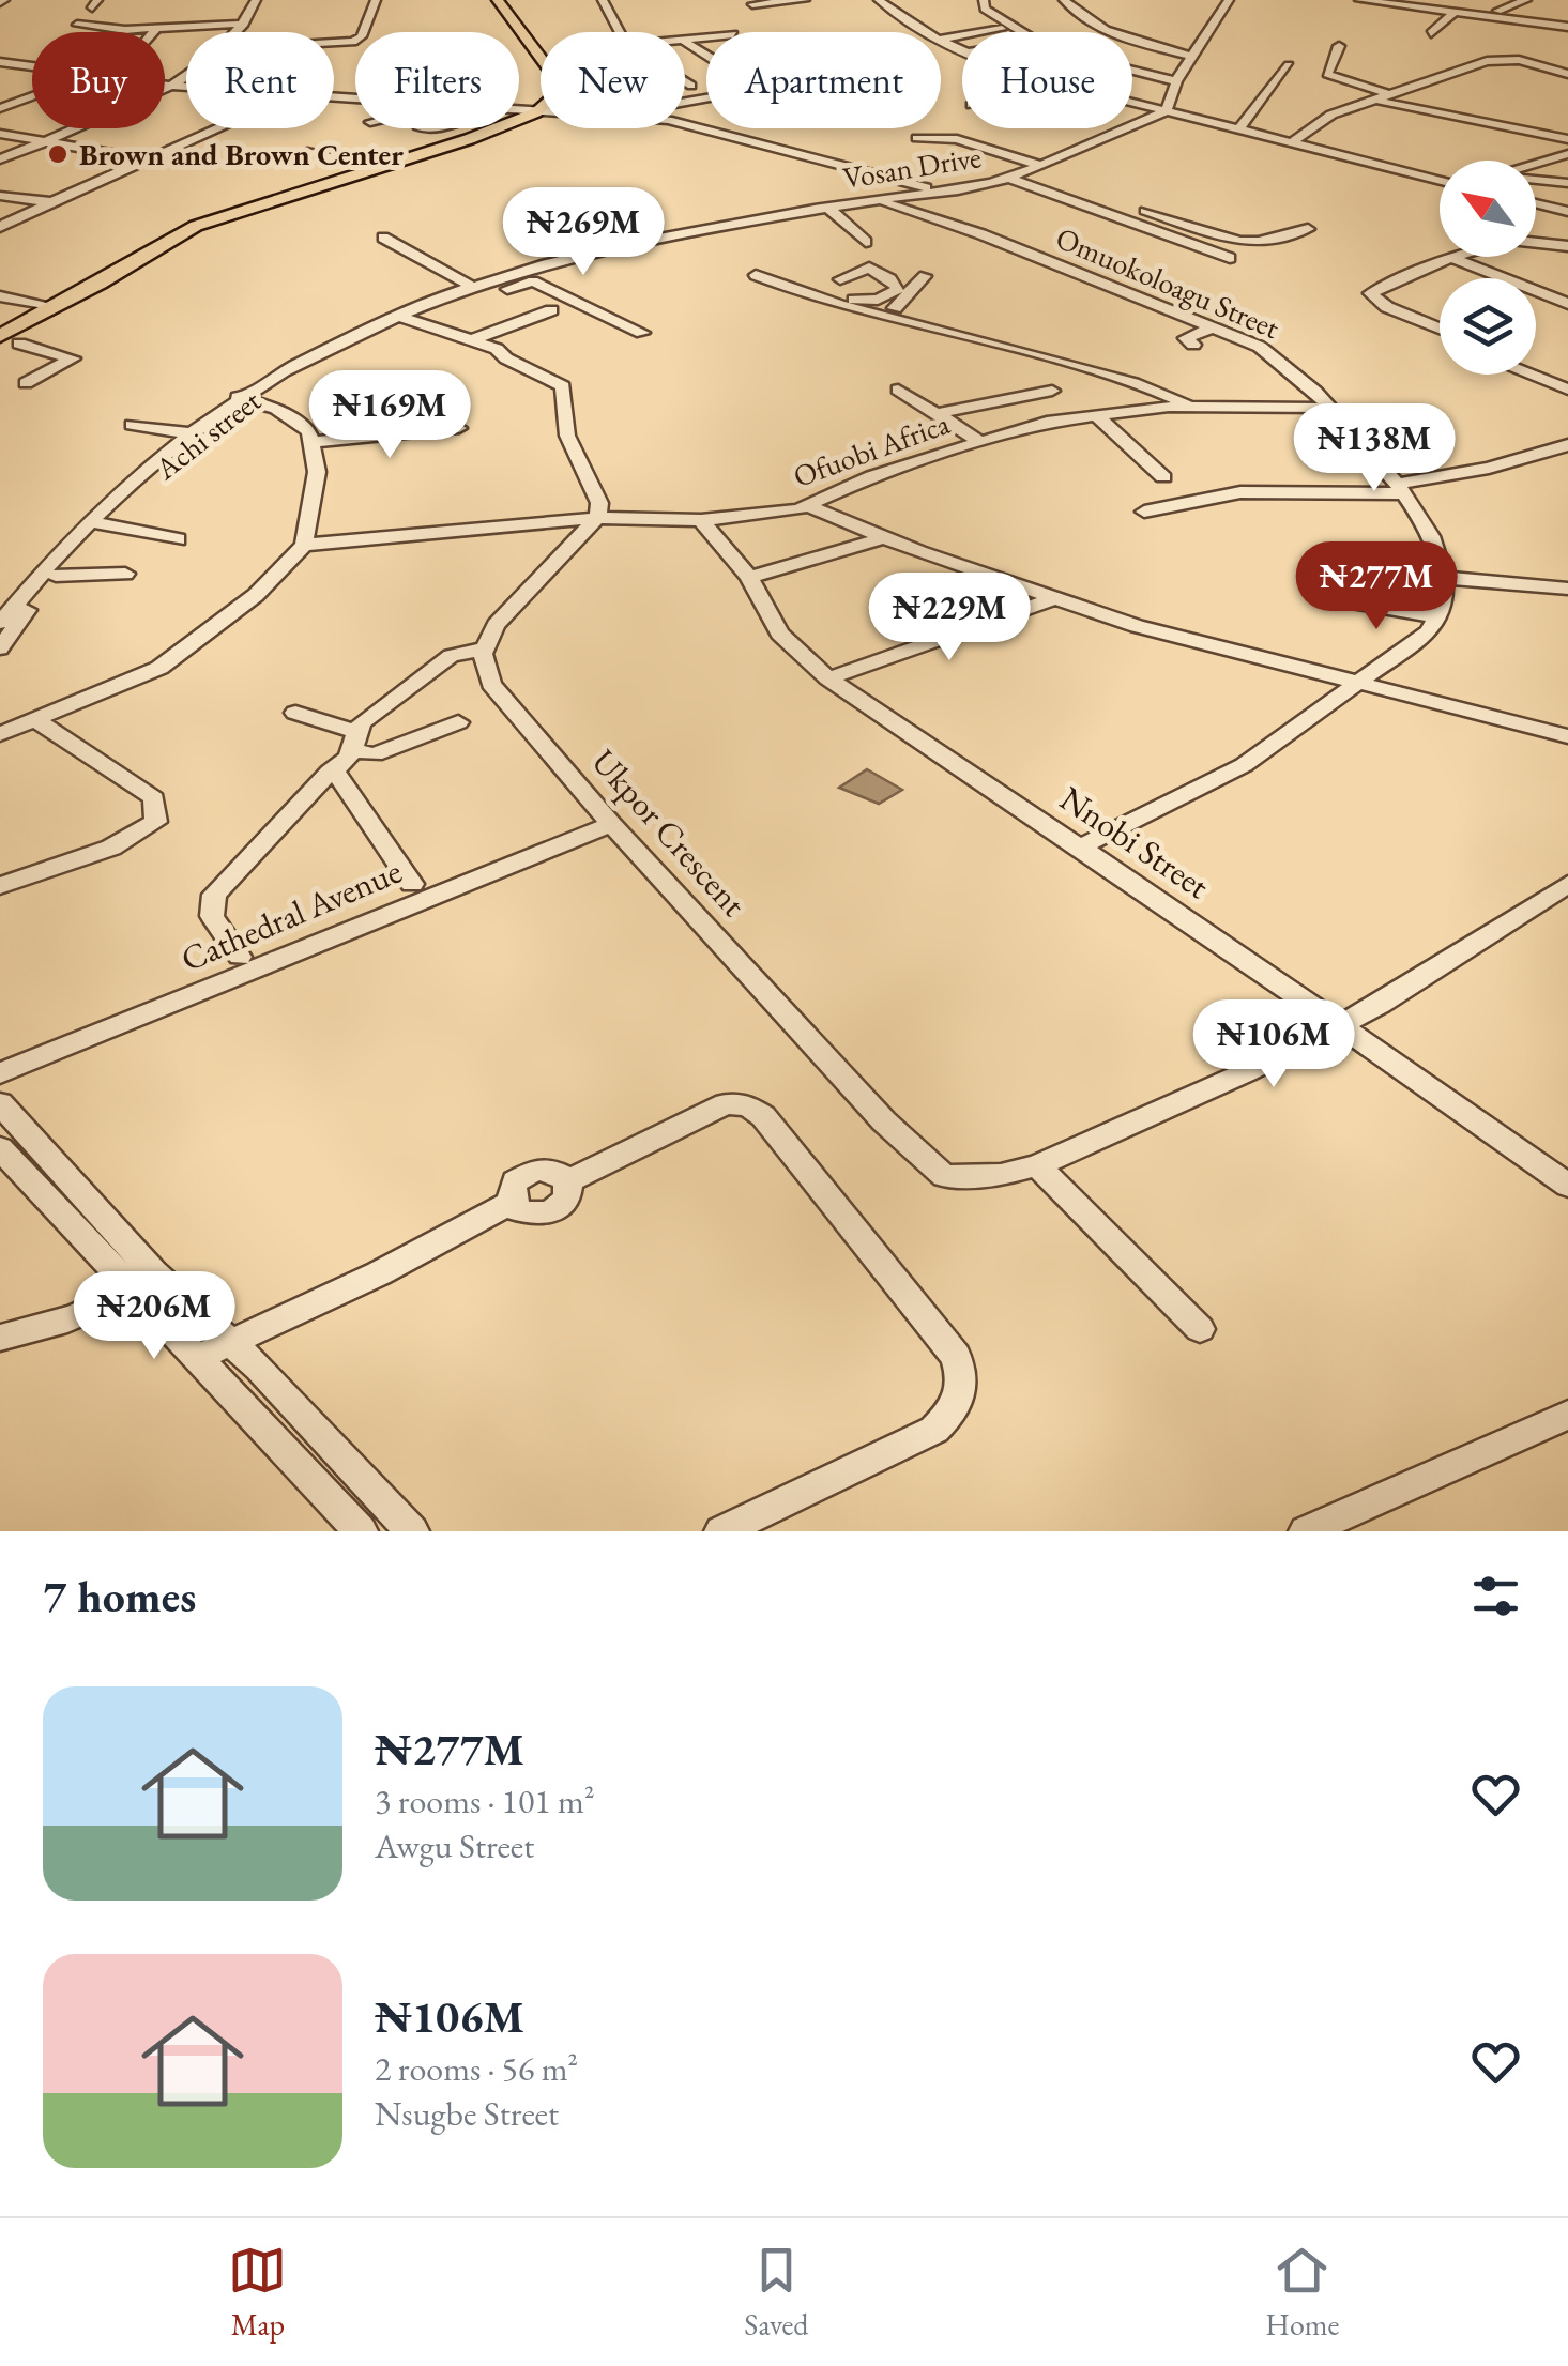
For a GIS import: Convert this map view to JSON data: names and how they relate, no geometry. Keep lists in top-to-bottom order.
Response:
{
  "streets": {
    "street": [
      "Vosan Drive",
      "Omuokoloagu Street",
      "Achi street",
      "Ofuobi Africa",
      "Ukpor Crescent",
      "Nnobi Street",
      "Cathedral Avenue"
    ]
  },
  "crossings": [
    ["Vosan Drive", "Omuokoloagu Street"],
    ["Vosan Drive", "Achi street"],
    ["Omuokoloagu Street", "Ofuobi Africa"],
    ["Ofuobi Africa", "Nnobi Street"],
    ["Ukpor Crescent", "Cathedral Avenue"]
  ],
  "places": ["Brown and Brown Center"],
  "north": "top left",
  "page": {
    "chip": [
      "Buy",
      "Rent",
      "Filters",
      "New",
      "Apartment",
      "House"
    ],
    "price": [
      "₦269M",
      "₦169M",
      "₦138M",
      "₦277M",
      "₦229M",
      "₦106M",
      "₦206M"
    ],
    "heading": "7 homes",
    "list": [
      {
        "name": "₦277M",
        "note": "3 rooms · 101 m² · Awgu Street"
      },
      {
        "name": "₦106M",
        "note": "2 rooms · 56 m² · Nsugbe Street"
      }
    ],
    "tabs": ["Map", "Saved", "Home"]
  }
}
